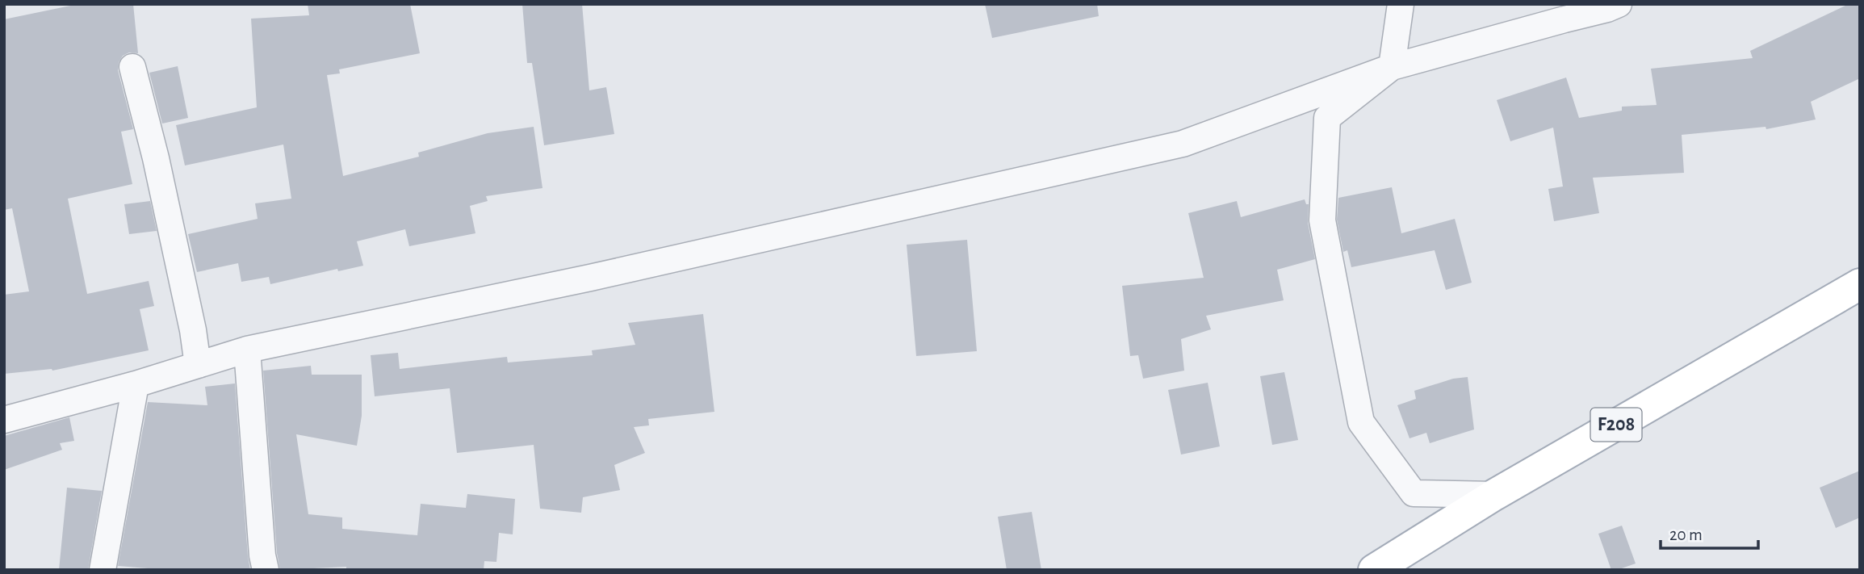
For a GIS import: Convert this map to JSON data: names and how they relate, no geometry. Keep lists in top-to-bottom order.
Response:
{
  "streets": {
    "main road": ["F208"]
  },
  "scale_bar": "20 m"
}
